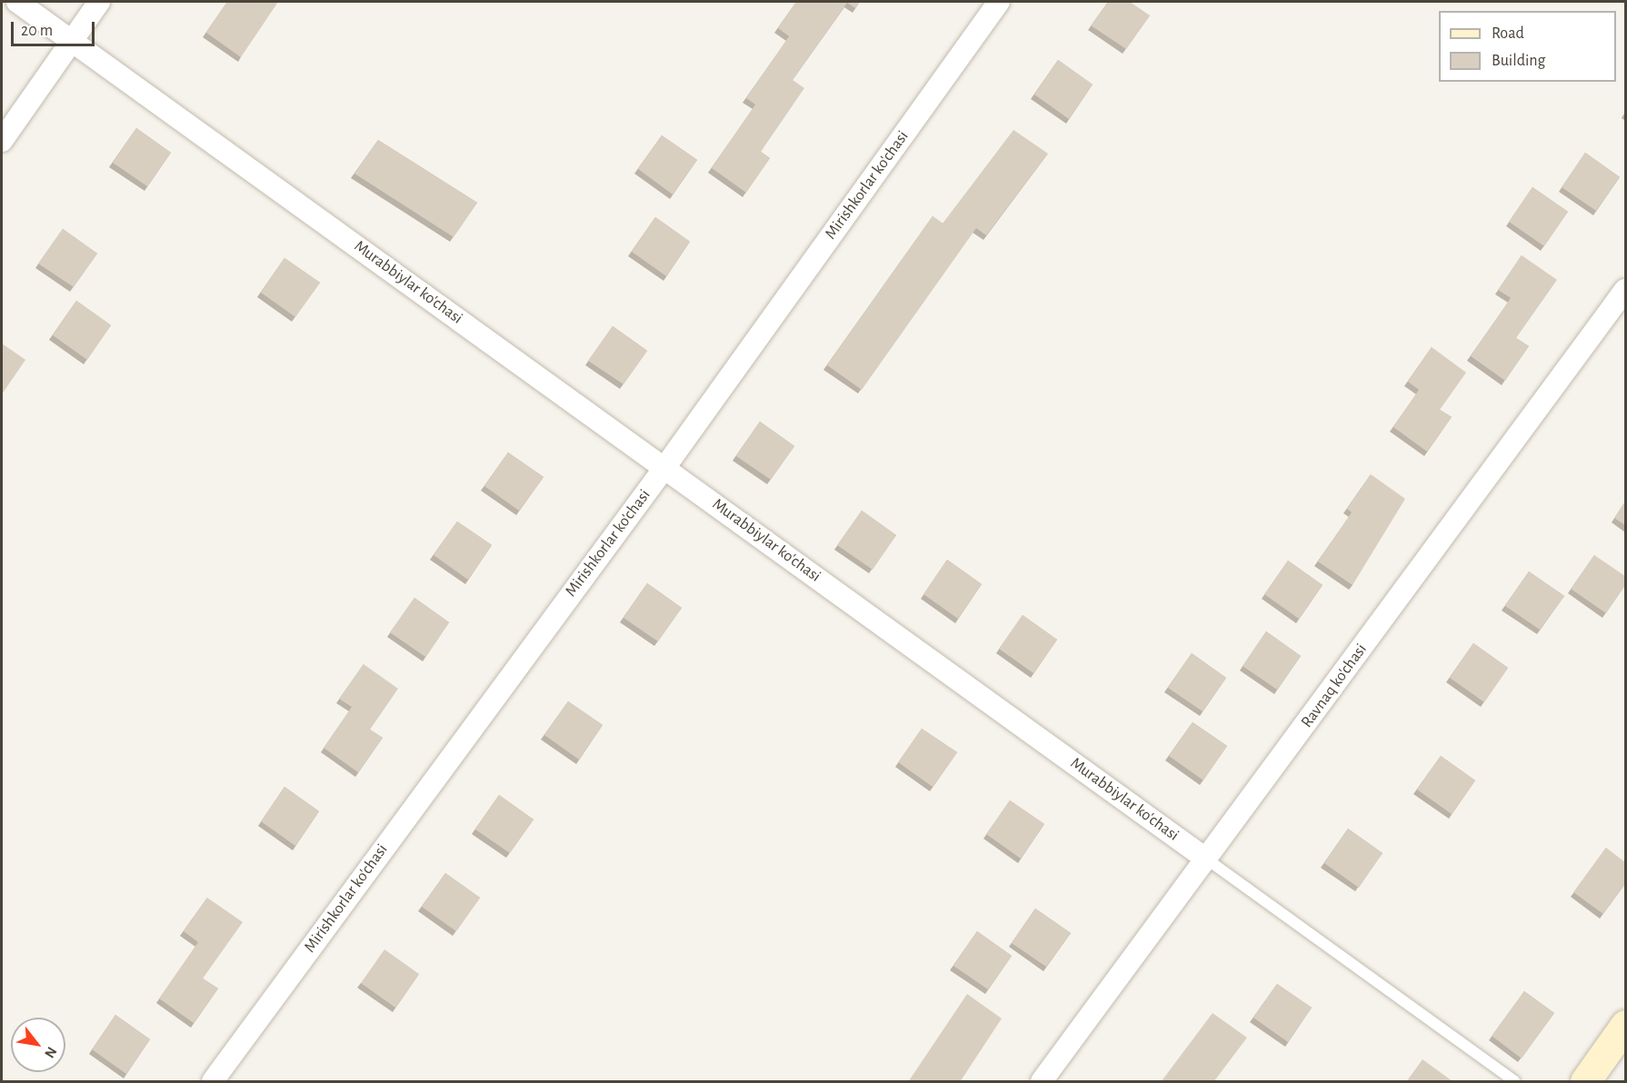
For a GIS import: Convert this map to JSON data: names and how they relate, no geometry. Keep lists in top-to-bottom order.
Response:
{
  "streets": {
    "street": ["Mirishkorlar ko'chasi", "Murabbiylar ko'chasi", "Ravnaq ko'chasi"]
  },
  "crossings": [
    ["Mirishkorlar ko'chasi", "Murabbiylar ko'chasi"],
    ["Murabbiylar ko'chasi", "Ravnaq ko'chasi"]
  ],
  "legend": ["Road", "Building"],
  "scale_bar": "20 m",
  "north": "bottom right"
}
